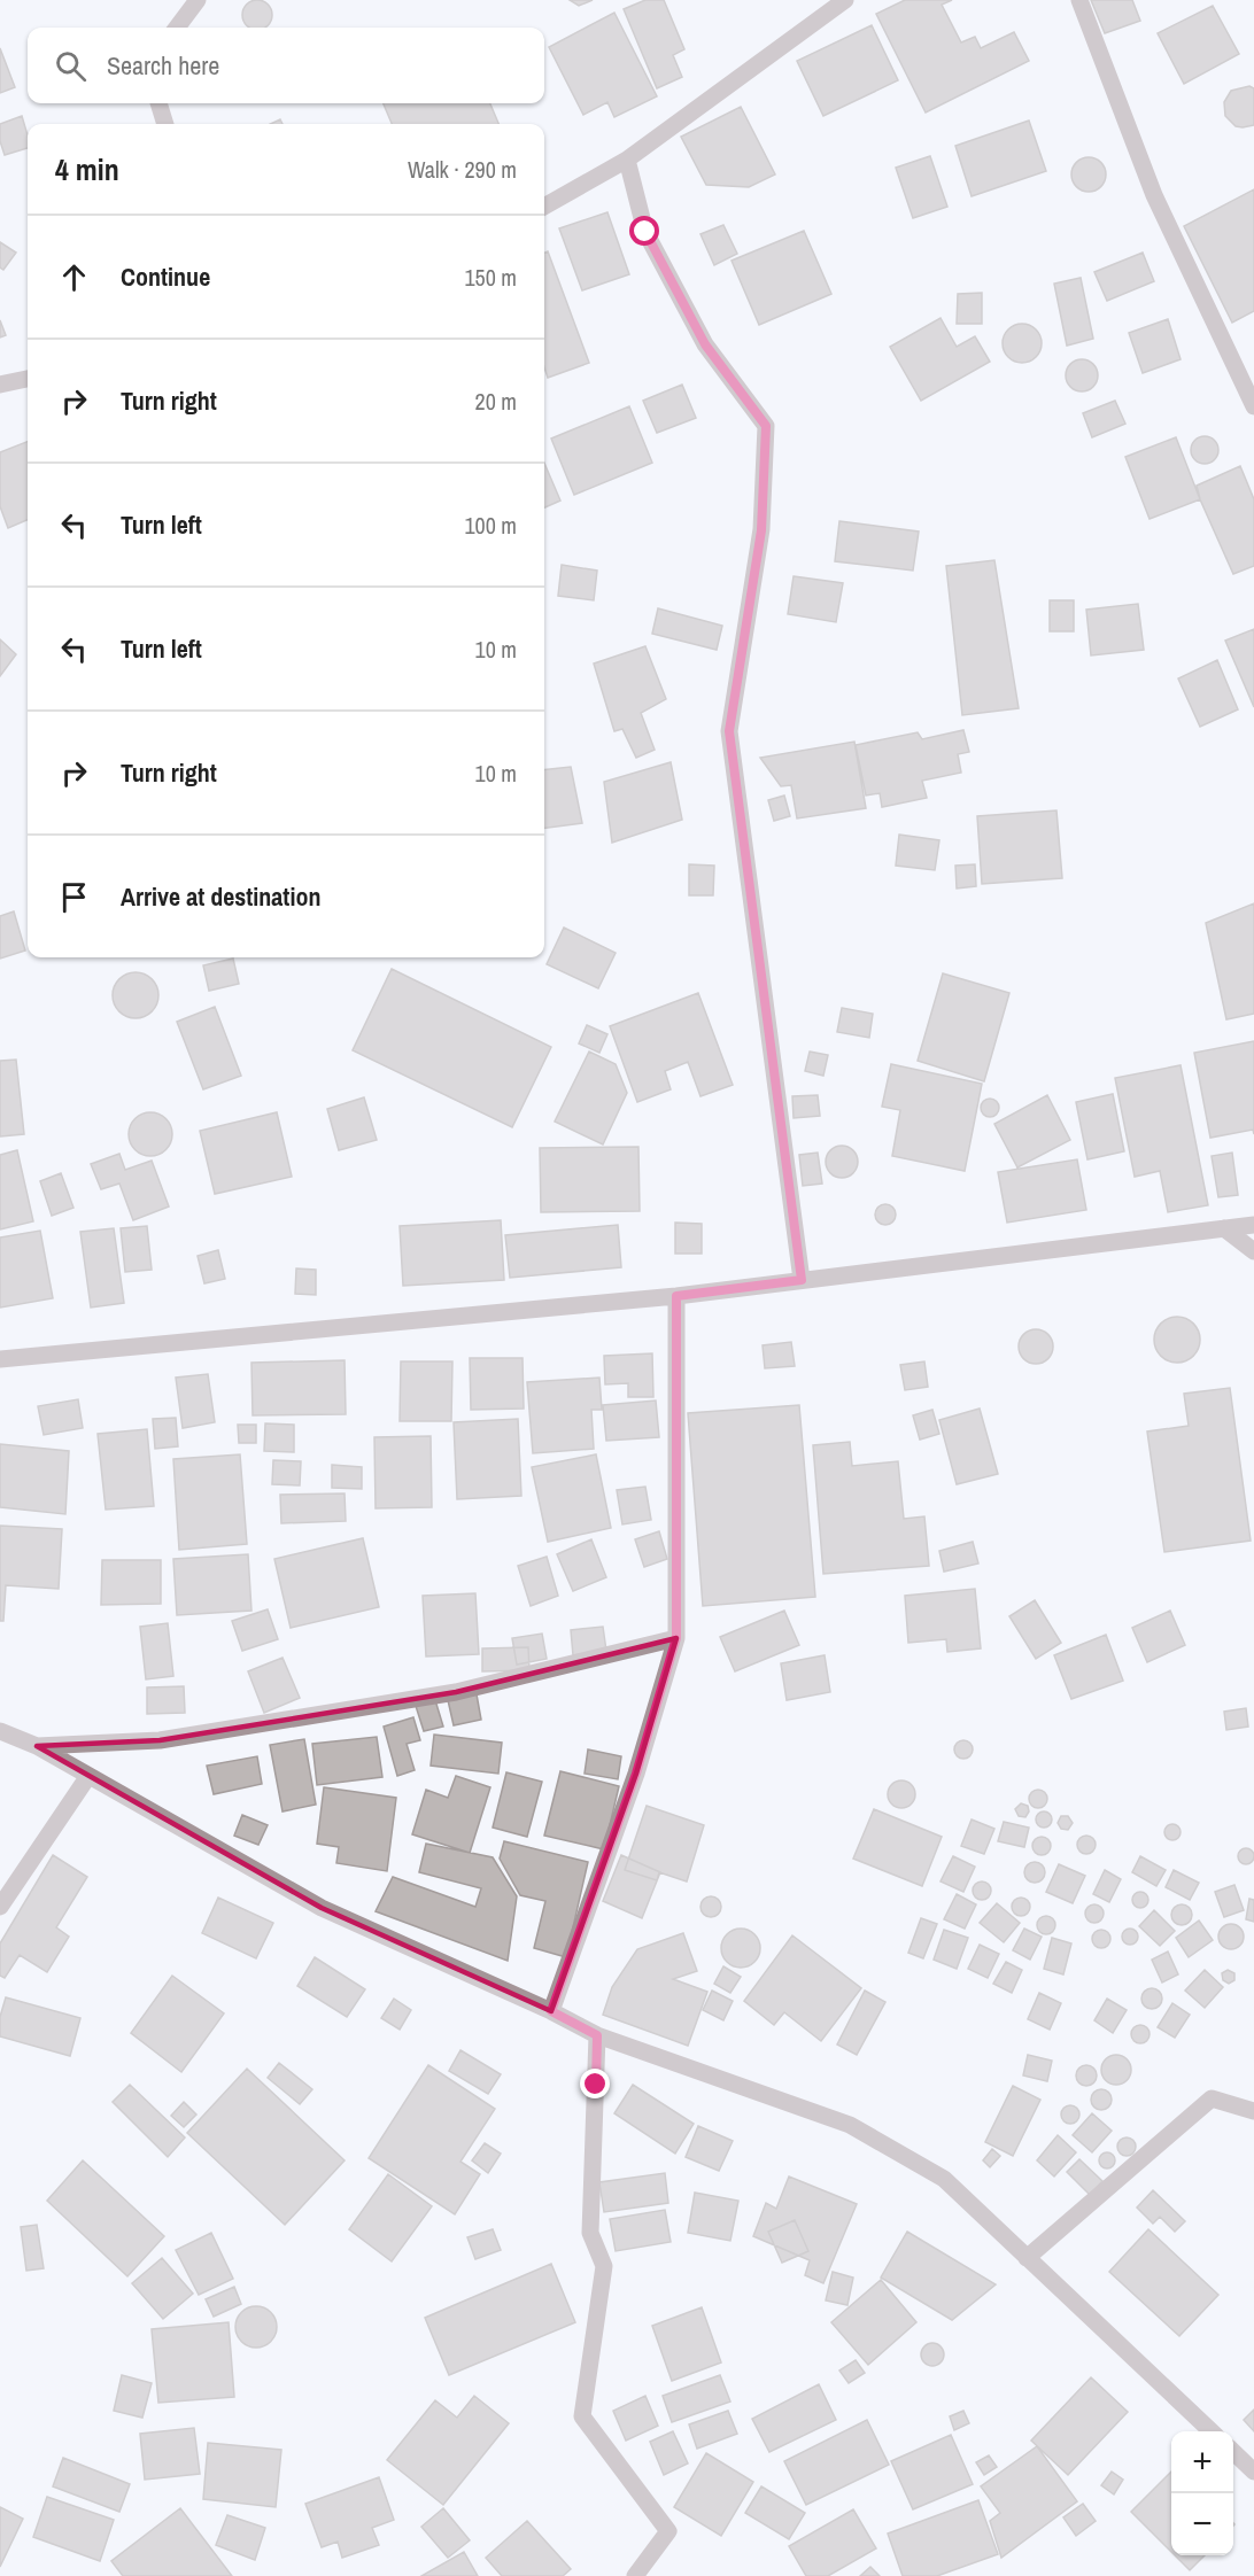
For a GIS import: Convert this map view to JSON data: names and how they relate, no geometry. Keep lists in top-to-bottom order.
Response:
{
  "page": {
    "search": "Search here",
    "heading": ["4 min", "Walk · 290 m"],
    "list": [
      ["Continue", "150 m"],
      ["Turn right", "20 m"],
      ["Turn left", "100 m"],
      ["Turn left", "10 m"],
      ["Turn right", "10 m"],
      "Arrive at destination"
    ],
    "map_buttons": ["+", "−"]
  }
}
